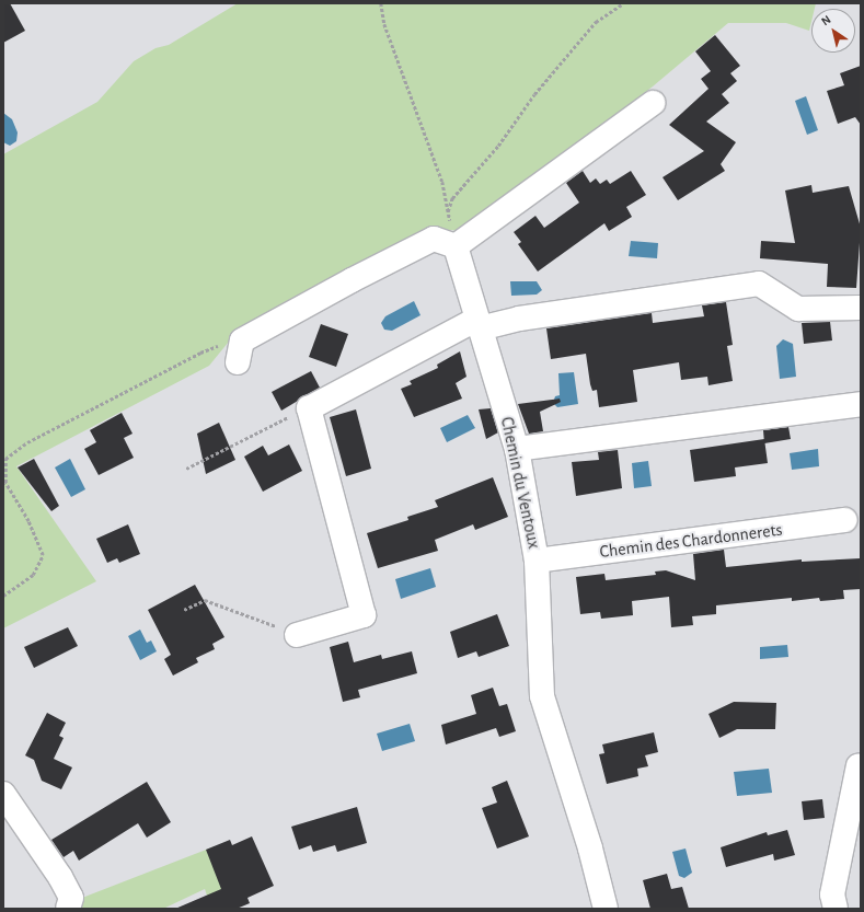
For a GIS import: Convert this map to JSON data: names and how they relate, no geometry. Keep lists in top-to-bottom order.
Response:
{
  "streets": {
    "street": ["Chemin du Ventoux", "Chemin des Chardonnerets"]
  },
  "crossings": [
    ["Chemin du Ventoux", "Chemin des Chardonnerets"]
  ],
  "north": "top left"
}
